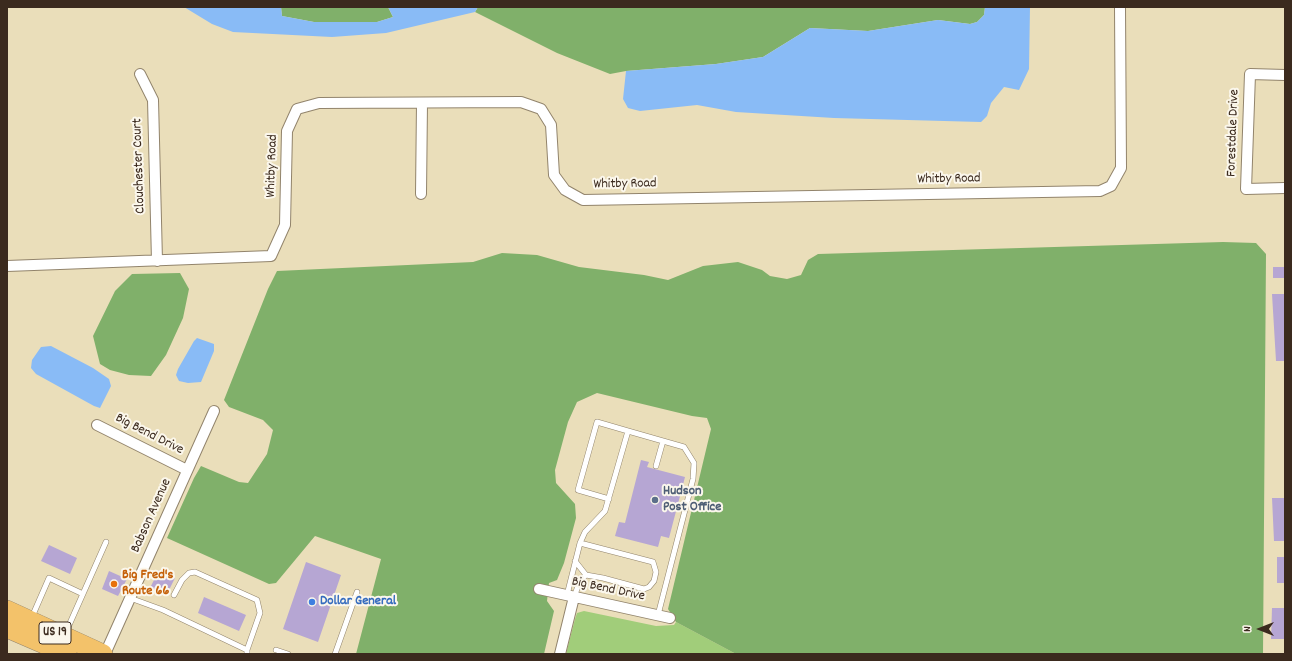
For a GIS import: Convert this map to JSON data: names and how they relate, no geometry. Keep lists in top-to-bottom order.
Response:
{
  "streets": {
    "highway": ["US 19"],
    "street": [
      "Forestdale Drive",
      "Clouchester Court",
      "Whitby Road",
      "Big Bend Drive",
      "Babson Avenue"
    ]
  },
  "crossings": [
    ["Clouchester Court", "Whitby Road"],
    ["Big Bend Drive", "Babson Avenue"],
    ["Babson Avenue", "US 19"]
  ],
  "places": ["Hudson Post Office", "Big Fred's Route 66", "Dollar General"],
  "north": "left"
}
